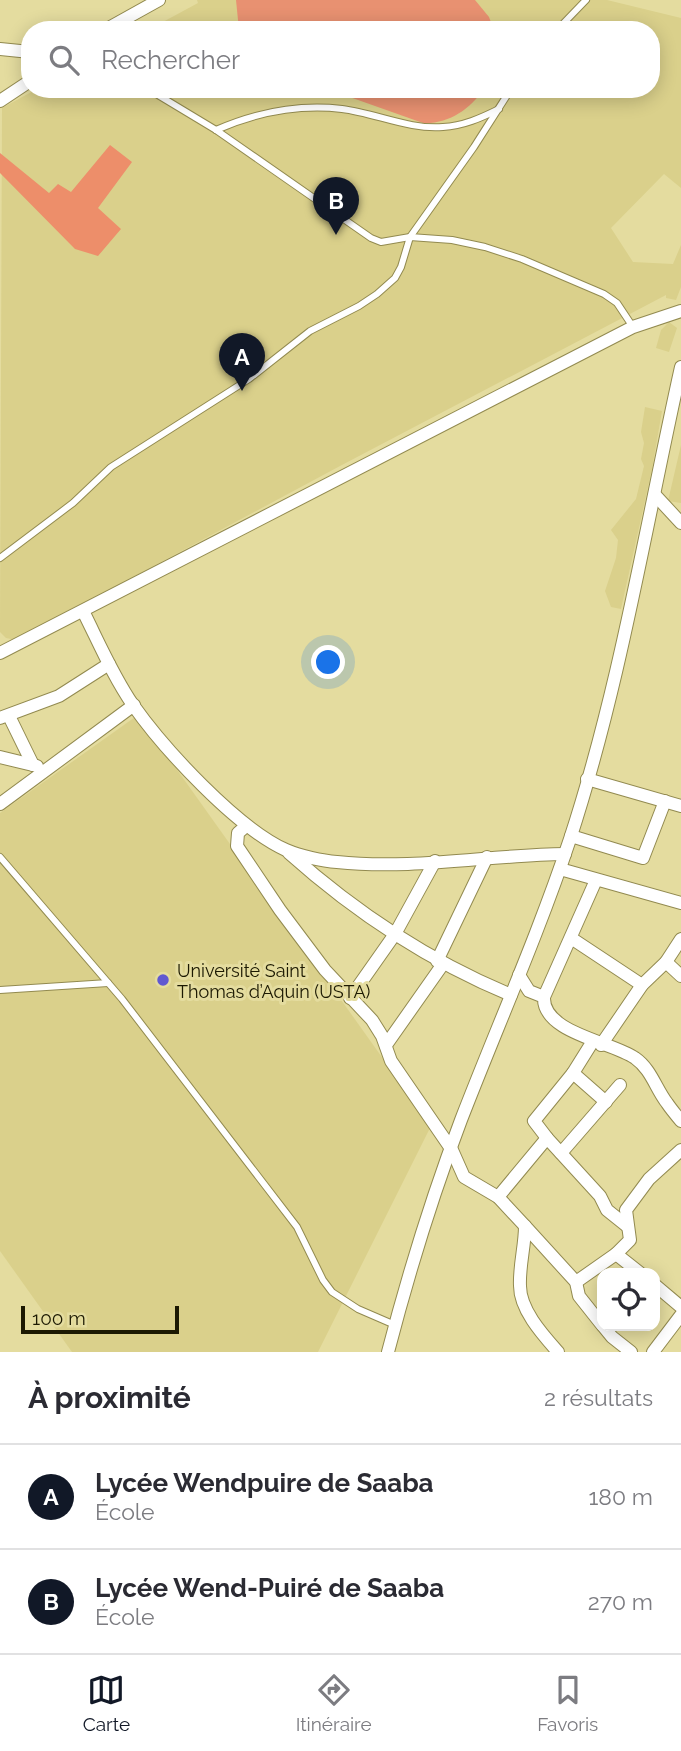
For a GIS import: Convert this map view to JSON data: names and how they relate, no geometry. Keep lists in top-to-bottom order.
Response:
{
  "places": ["Université Saint Thomas d’Aquin (USTA)"],
  "scale_bar": "100 m",
  "page": {
    "search": "Rechercher",
    "pins": ["B", "A"],
    "scale": "100 m",
    "heading": ["À proximité", "2 résultats"],
    "list": [
      {
        "mark": "A",
        "name": "Lycée Wendpuire de Saaba",
        "note": "École",
        "value": "180 m"
      },
      {
        "mark": "B",
        "name": "Lycée Wend-Puiré de Saaba",
        "note": "École",
        "value": "270 m"
      }
    ],
    "nav": ["Carte", "Itinéraire", "Favoris"]
  }
}
